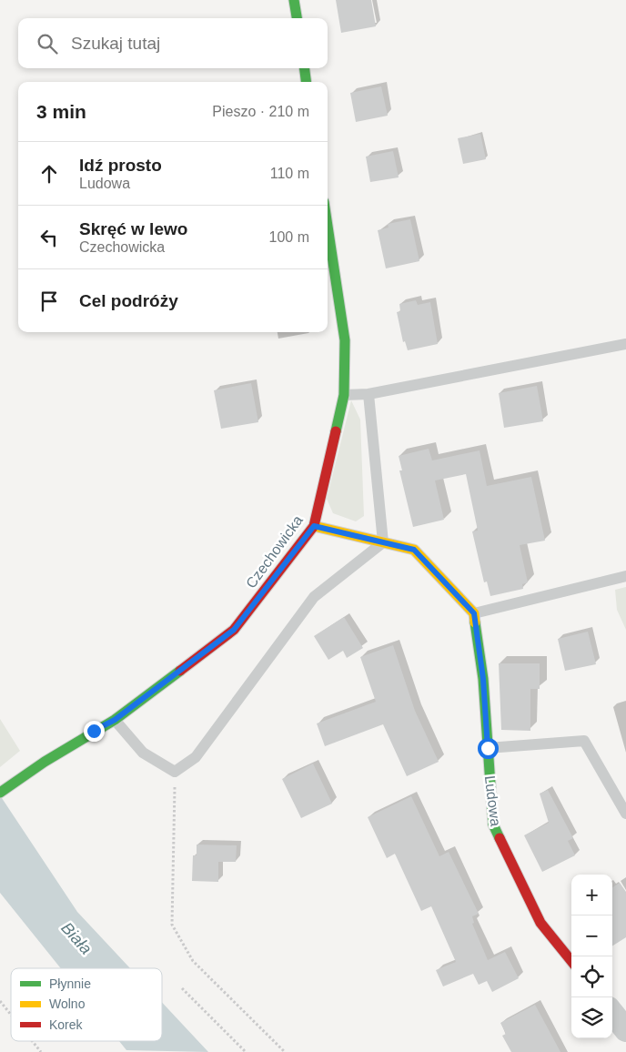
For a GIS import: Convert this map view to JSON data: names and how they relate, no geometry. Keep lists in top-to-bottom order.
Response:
{
  "streets": {
    "street": ["Czechowicka", "Ludowa"]
  },
  "water": ["Biała"],
  "legend": ["Płynnie", "Wolno", "Korek"],
  "page": {
    "search": "Szukaj tutaj",
    "heading": ["3 min", "Pieszo · 210 m"],
    "list": [
      ["Idź prosto", "Ludowa", "110 m"],
      ["Skręć w lewo", "Czechowicka", "100 m"],
      "Cel podróży"
    ],
    "map_buttons": ["+", "−"]
  }
}
